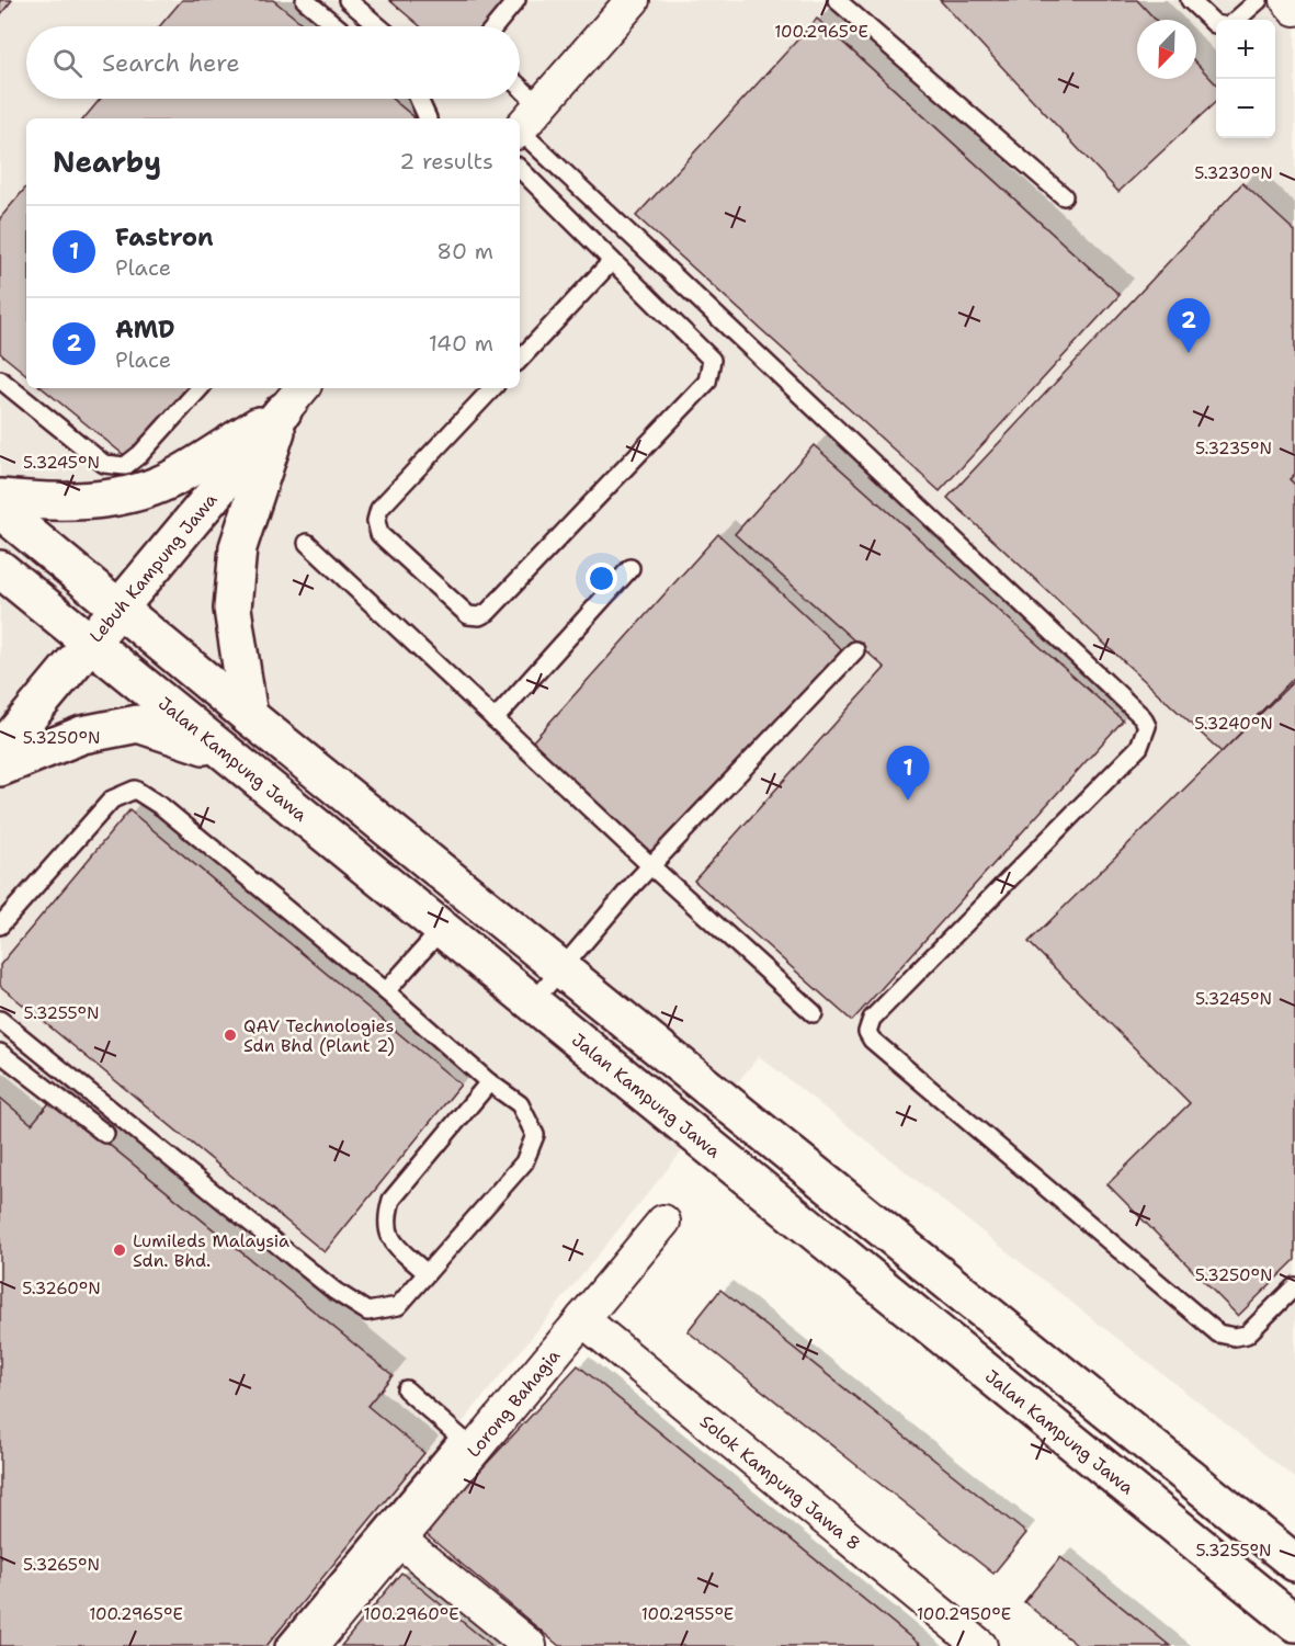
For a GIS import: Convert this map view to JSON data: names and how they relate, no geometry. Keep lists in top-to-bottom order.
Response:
{
  "streets": {
    "street": [
      "Lebuh Kampung Jawa",
      "Jalan Kampung Jawa",
      "Lorong Bahagia",
      "Solok Kampung Jawa 8"
    ]
  },
  "crossings": [
    ["Lebuh Kampung Jawa", "Jalan Kampung Jawa"],
    ["Lorong Bahagia", "Solok Kampung Jawa 8"]
  ],
  "places": ["QAV Technologies Sdn Bhd (Plant 2)", "Lumileds Malaysia Sdn. Bhd."],
  "north": "bottom left",
  "page": {
    "map_buttons": ["+", "−"],
    "search": "Search here",
    "heading": ["Nearby", "2 results"],
    "list": [
      {
        "mark": "1",
        "name": "Fastron",
        "note": "Place",
        "value": "80 m"
      },
      {
        "mark": "2",
        "name": "AMD",
        "note": "Place",
        "value": "140 m"
      }
    ],
    "pins": ["2", "1"]
  },
  "coordinates": [
    "100.2965°E",
    "5.3230°N",
    "5.3235°N",
    "5.3245°N",
    "5.3240°N",
    "5.3250°N",
    "5.3255°N",
    "5.3260°N",
    "5.3265°N",
    "100.2960°E",
    "100.2955°E",
    "100.2950°E"
  ]
}
